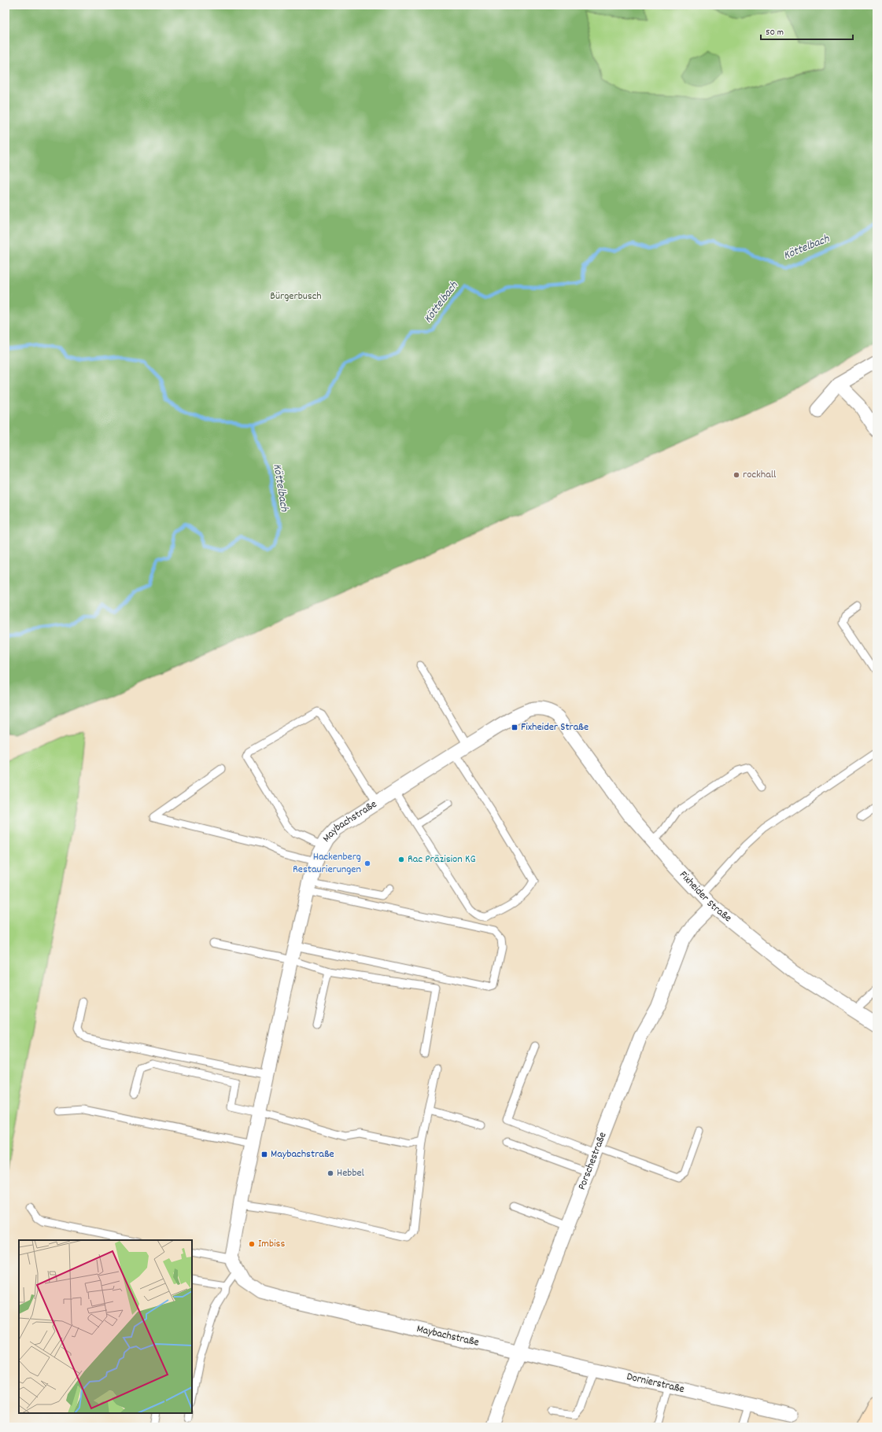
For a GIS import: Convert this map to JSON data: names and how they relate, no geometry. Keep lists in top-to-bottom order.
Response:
{
  "streets": {
    "street": [
      "Maybachstraße",
      "Fixheider Straße",
      "Porschestraße",
      "Dornierstraße"
    ]
  },
  "crossings": [
    ["Maybachstraße", "Fixheider Straße"],
    ["Maybachstraße", "Porschestraße"],
    ["Maybachstraße", "Dornierstraße"],
    ["Fixheider Straße", "Porschestraße"],
    ["Porschestraße", "Dornierstraße"]
  ],
  "water": ["Köttelbach"],
  "parks": ["Bürgerbusch"],
  "places": {
    "other": [
      "rockhall",
      "Rac Präzision KG",
      "Hackenberg Restaurierungen",
      "Hebbel",
      "Imbiss"
    ],
    "transit": ["Fixheider Straße", "Maybachstraße"]
  },
  "scale_bar": "50 m"
}
